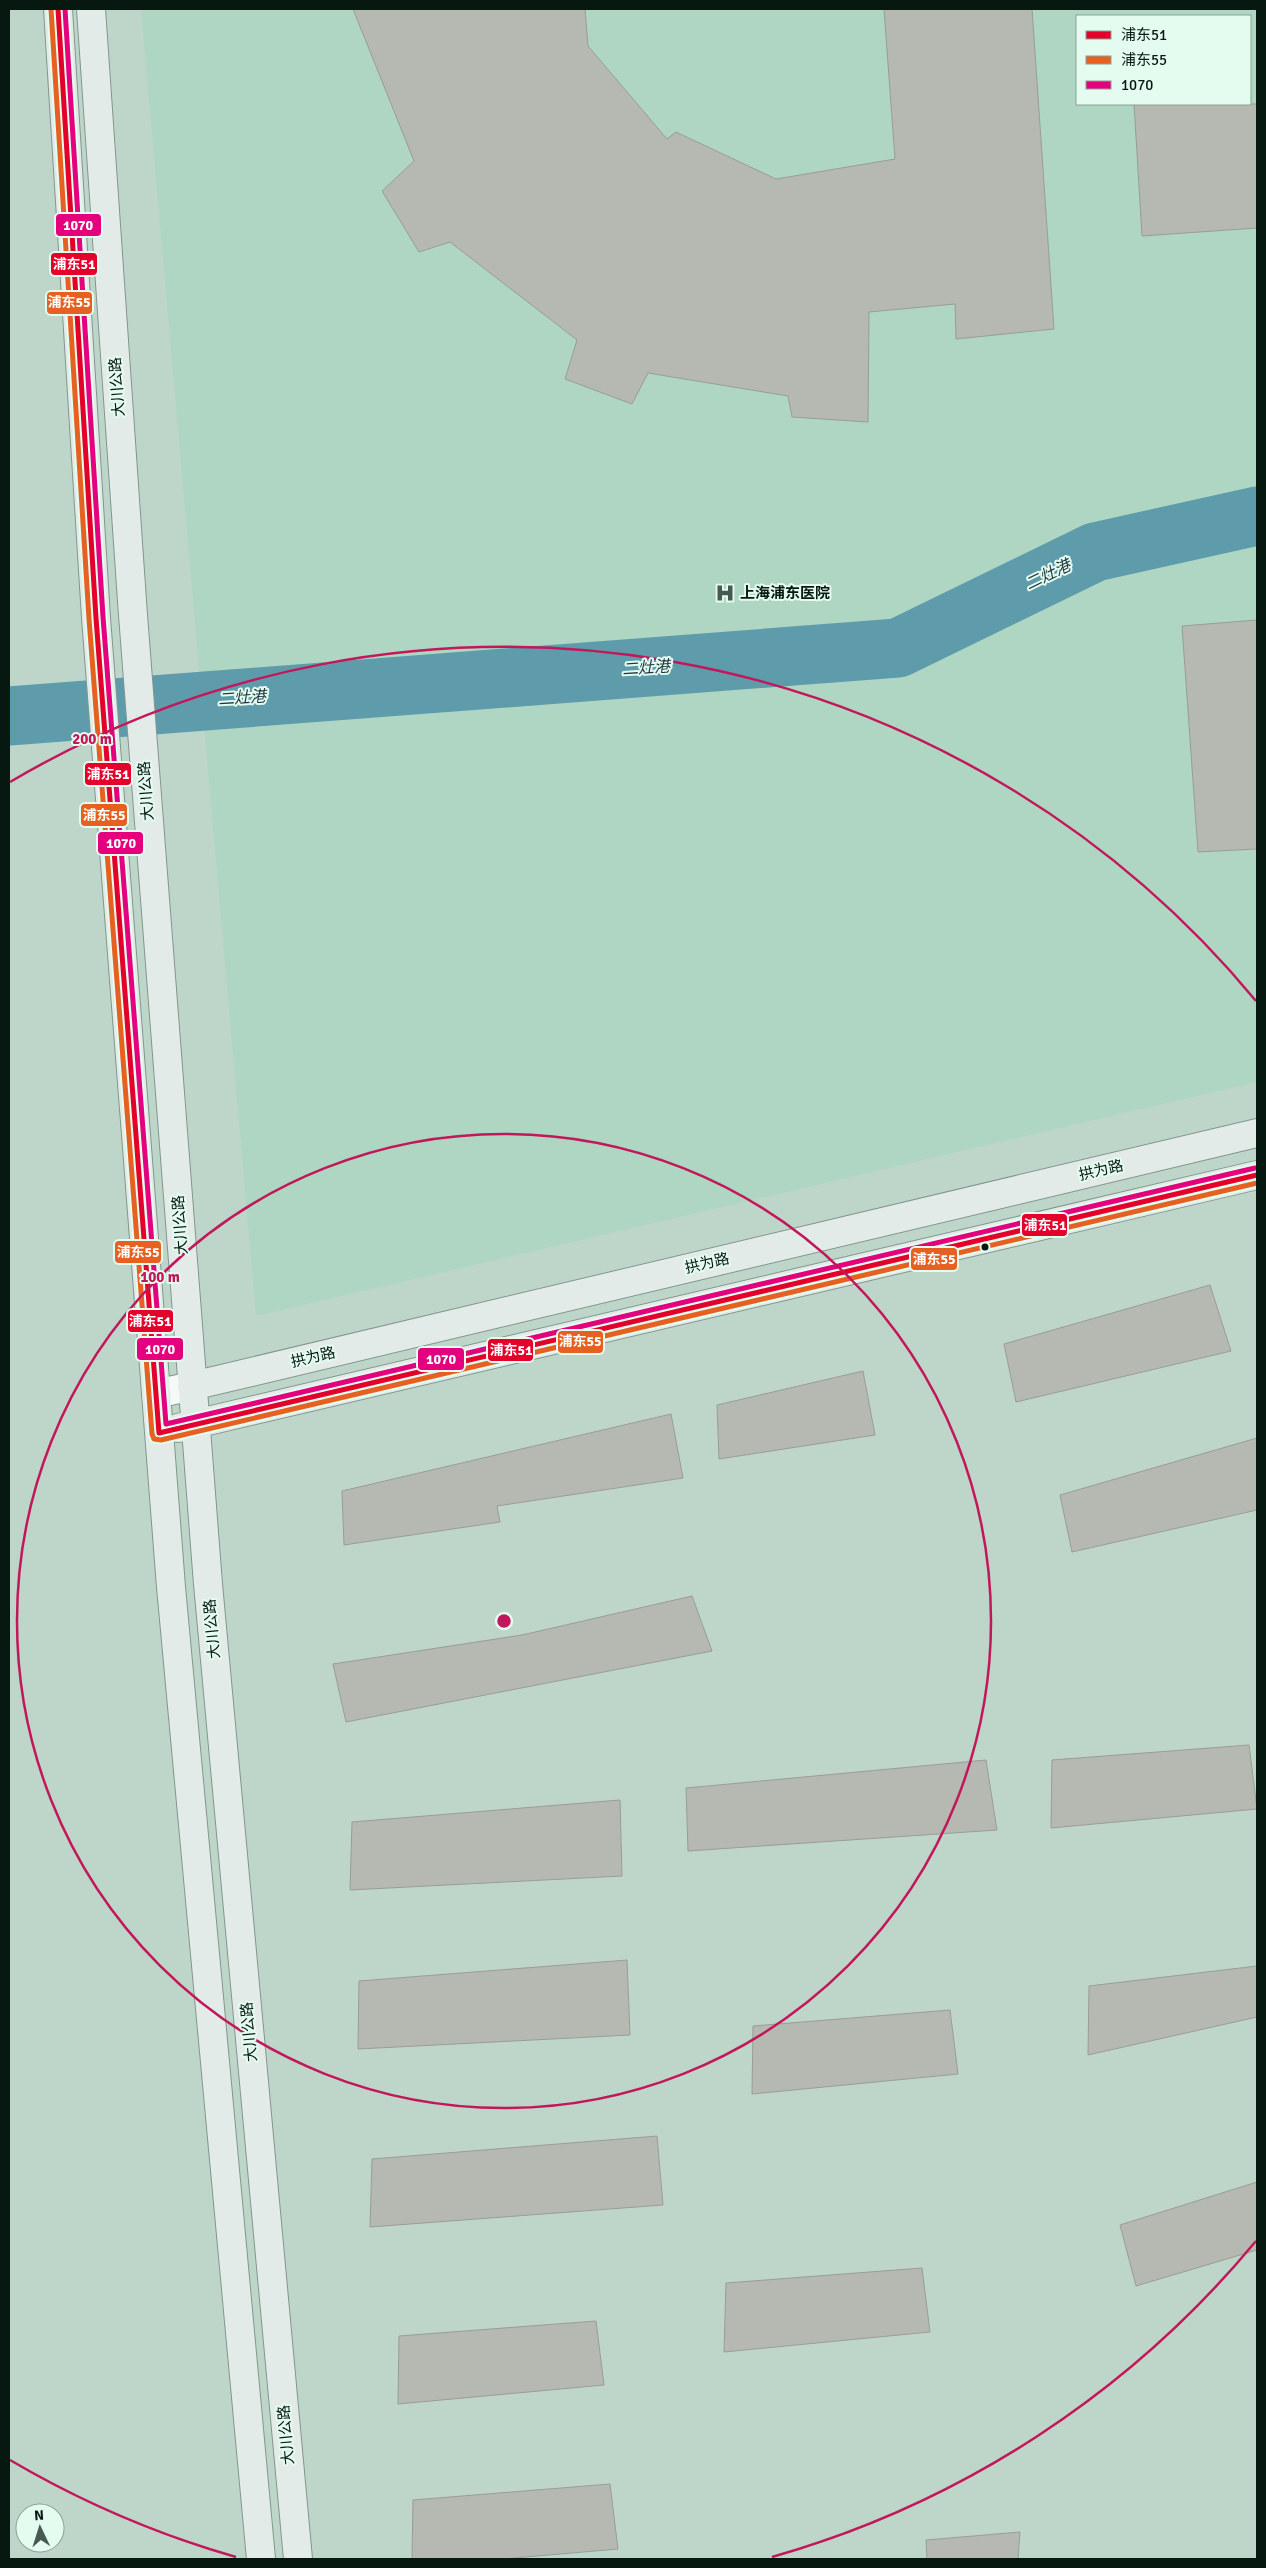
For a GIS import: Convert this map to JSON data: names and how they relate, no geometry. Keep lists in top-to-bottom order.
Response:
{
  "streets": {
    "main road": ["大川公路", "拱为路"]
  },
  "crossings": [
    ["大川公路", "拱为路"]
  ],
  "water": ["二灶港"],
  "places": {
    "hospital": ["上海浦东医院"]
  },
  "lines": ["transit line 浦东51", "transit line 浦东55", "transit line 1070"],
  "legend": ["浦东51", "浦东55", "1070"],
  "north": "top",
  "rings": ["200 m", "100 m"]
}
